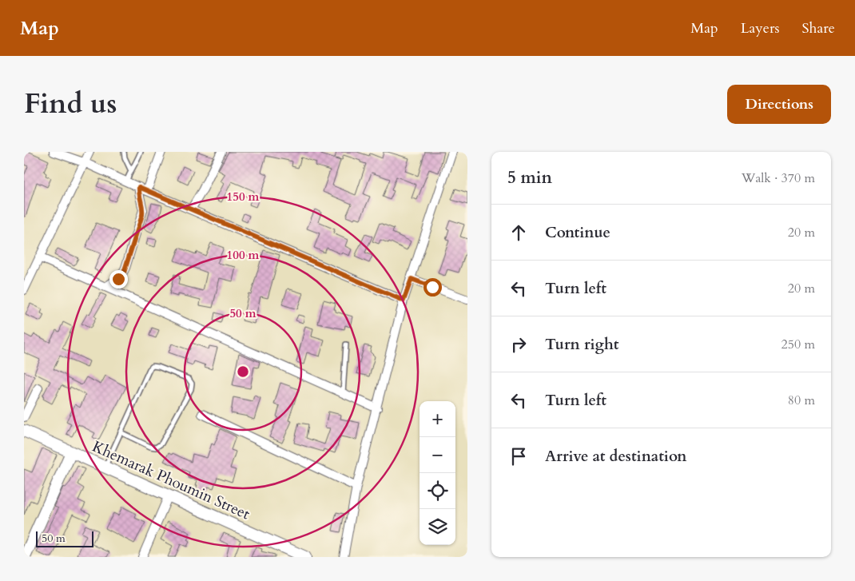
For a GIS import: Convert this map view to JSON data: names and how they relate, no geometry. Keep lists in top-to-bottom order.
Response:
{
  "streets": {
    "street": ["Khemarak Phoumin Street"]
  },
  "scale_bar": "50 m",
  "page": {
    "header": "Map",
    "nav": ["Map", "Layers", "Share"],
    "title": "Find us",
    "buttons": "Directions",
    "heading": ["5 min", "Walk · 370 m"],
    "list": [
      ["Continue", "20 m"],
      ["Turn left", "20 m"],
      ["Turn right", "250 m"],
      ["Turn left", "80 m"],
      "Arrive at destination"
    ],
    "map_buttons": ["+", "−"],
    "scale": "50 m"
  },
  "rings": ["150 m", "100 m", "50 m"]
}
